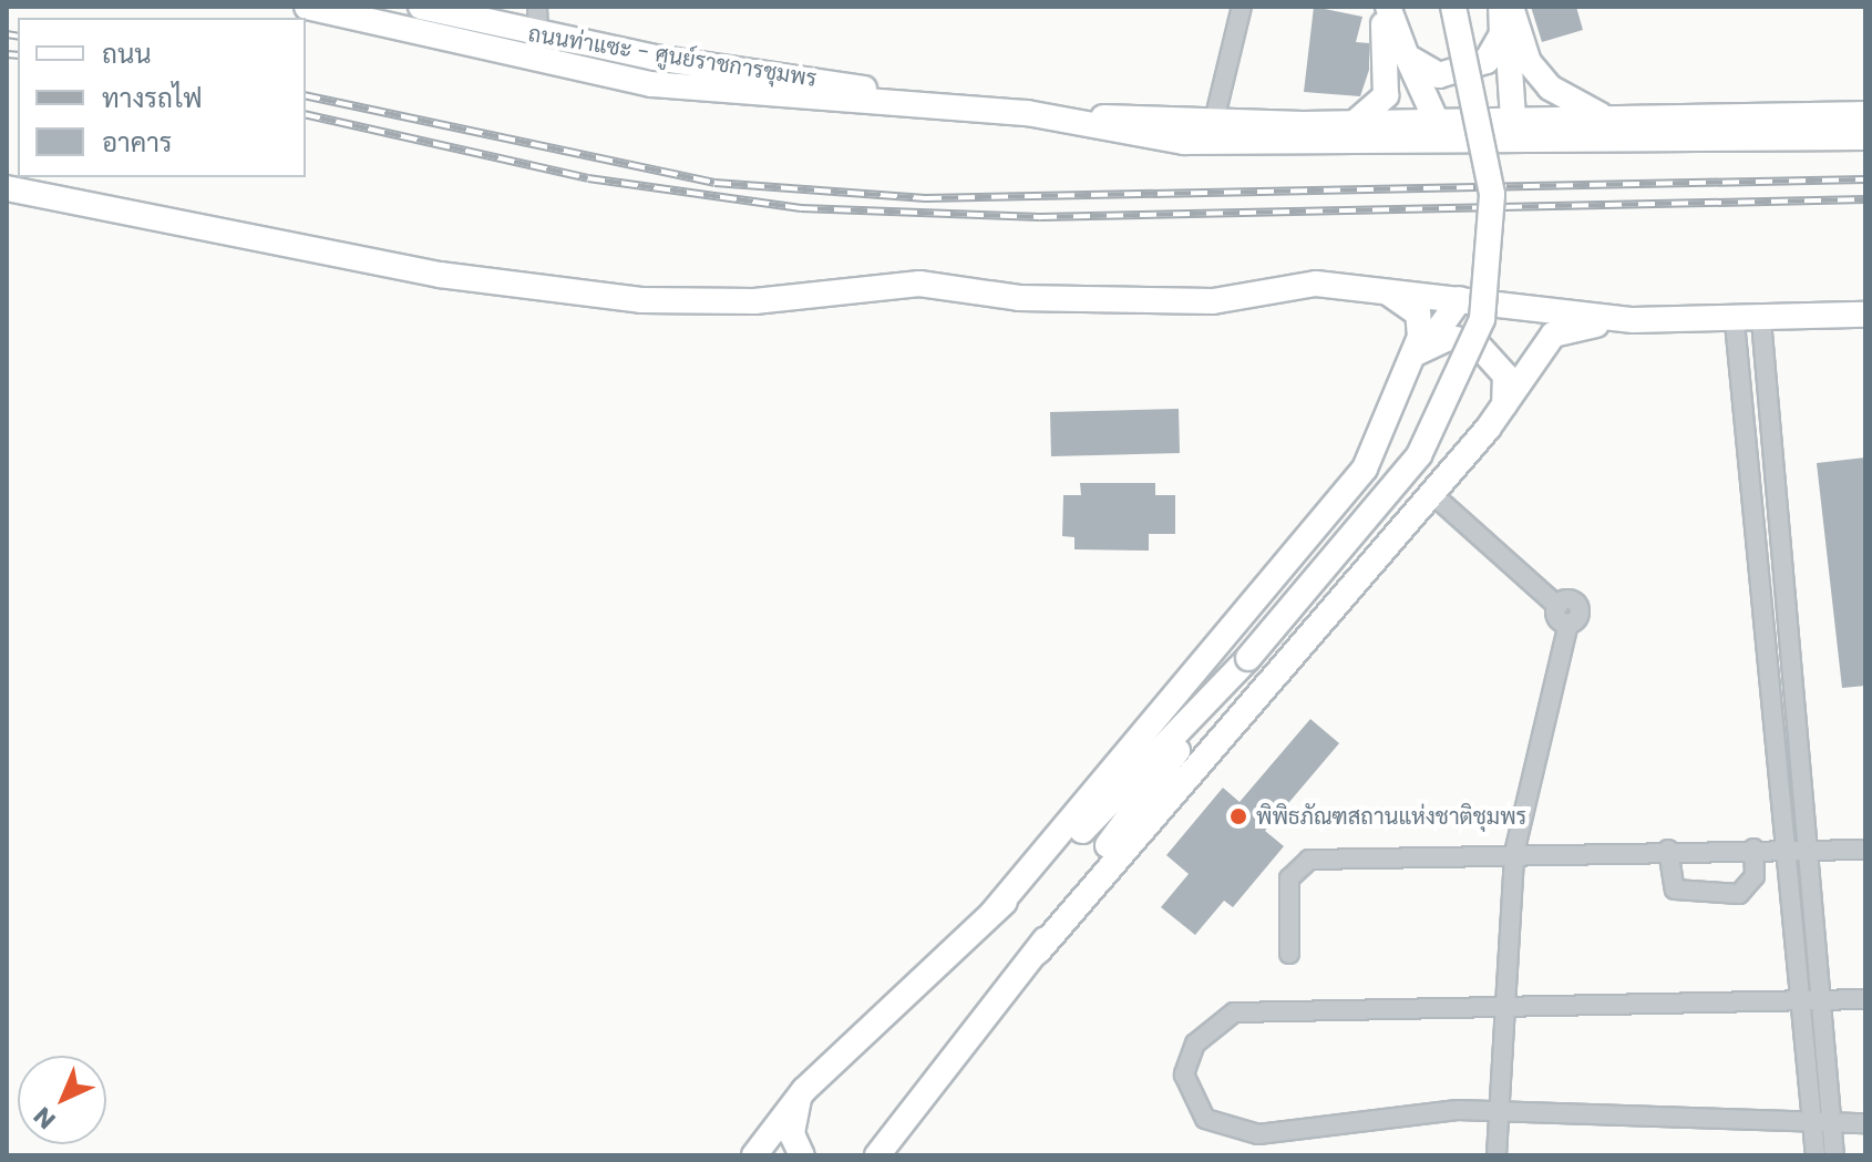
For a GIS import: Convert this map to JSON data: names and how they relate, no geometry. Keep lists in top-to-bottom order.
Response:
{
  "streets": {
    "main road": ["ถนนท่าแซะ - ศูนย์ราชการชุมพร"]
  },
  "places": ["พิพิธภัณฑสถานแห่งชาติชุมพร"],
  "legend": ["ถนน", "ทางรถไฟ", "อาคาร"],
  "north": "bottom left"
}
